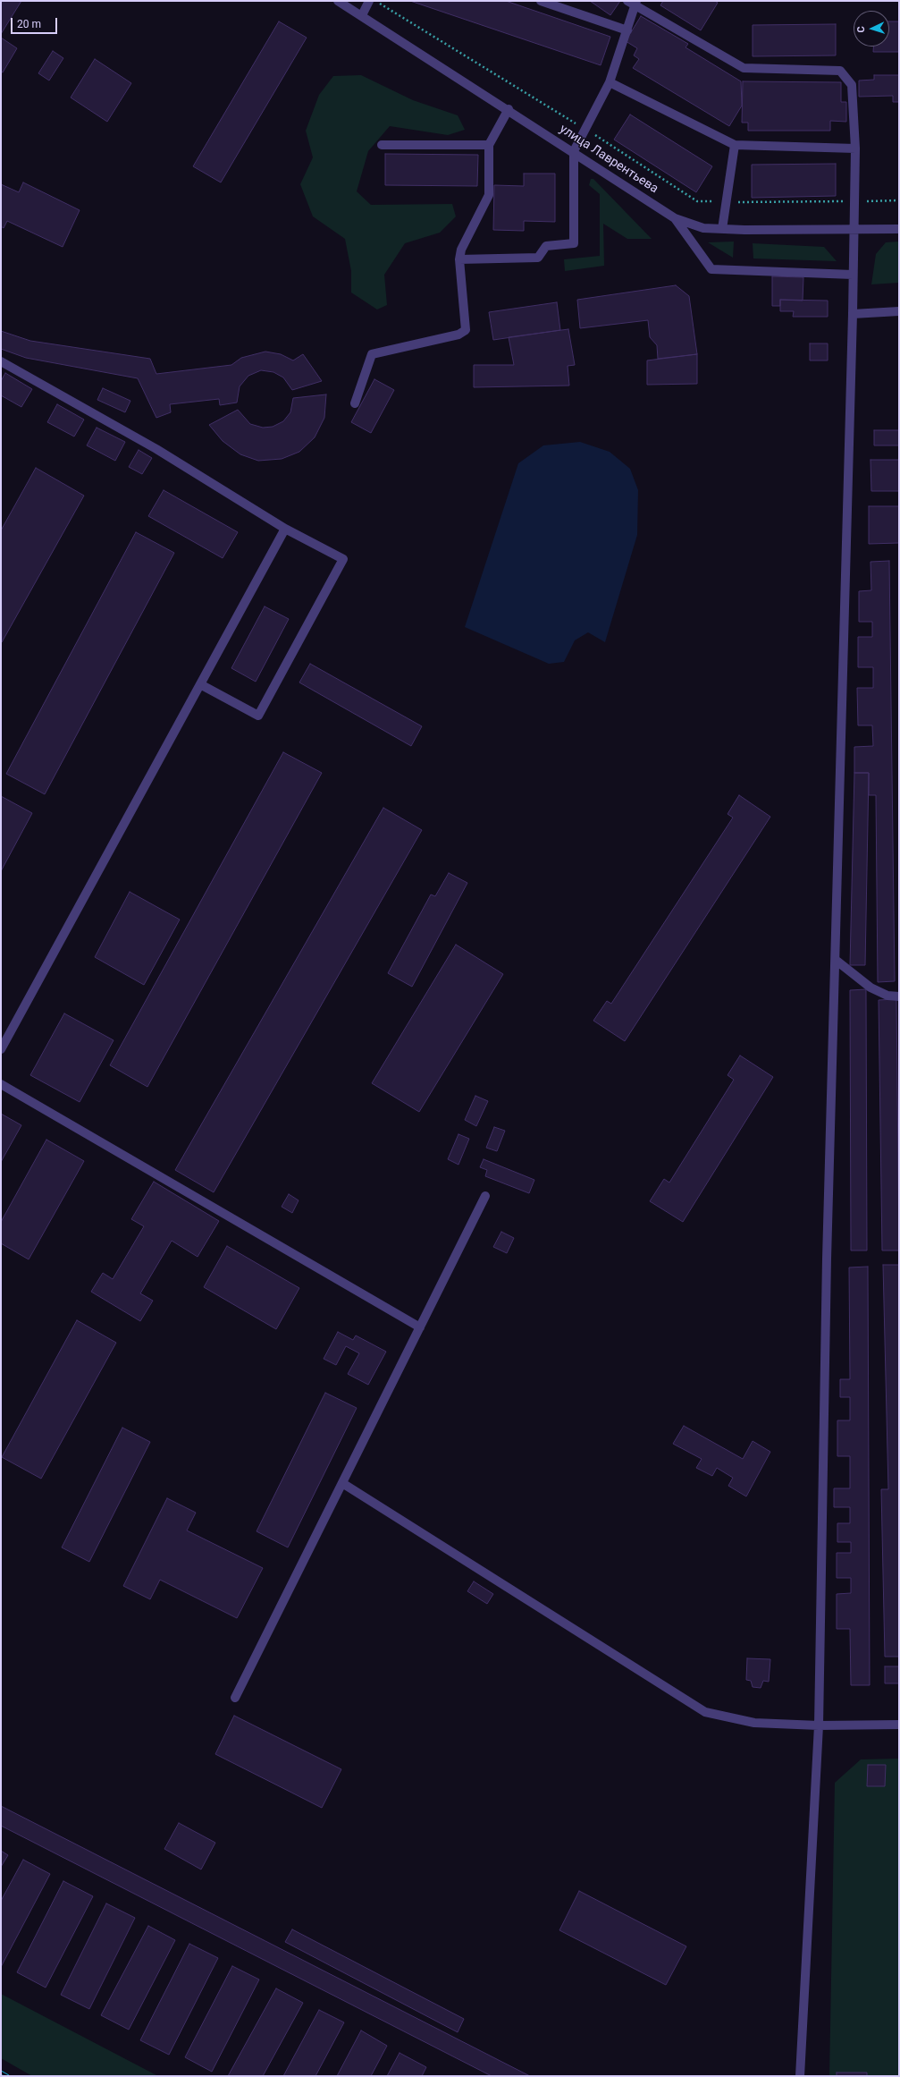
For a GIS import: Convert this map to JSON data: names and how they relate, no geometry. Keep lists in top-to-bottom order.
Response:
{
  "streets": {
    "street": ["улица Лаврентьева"]
  },
  "scale_bar": "20 m",
  "north": "left"
}
